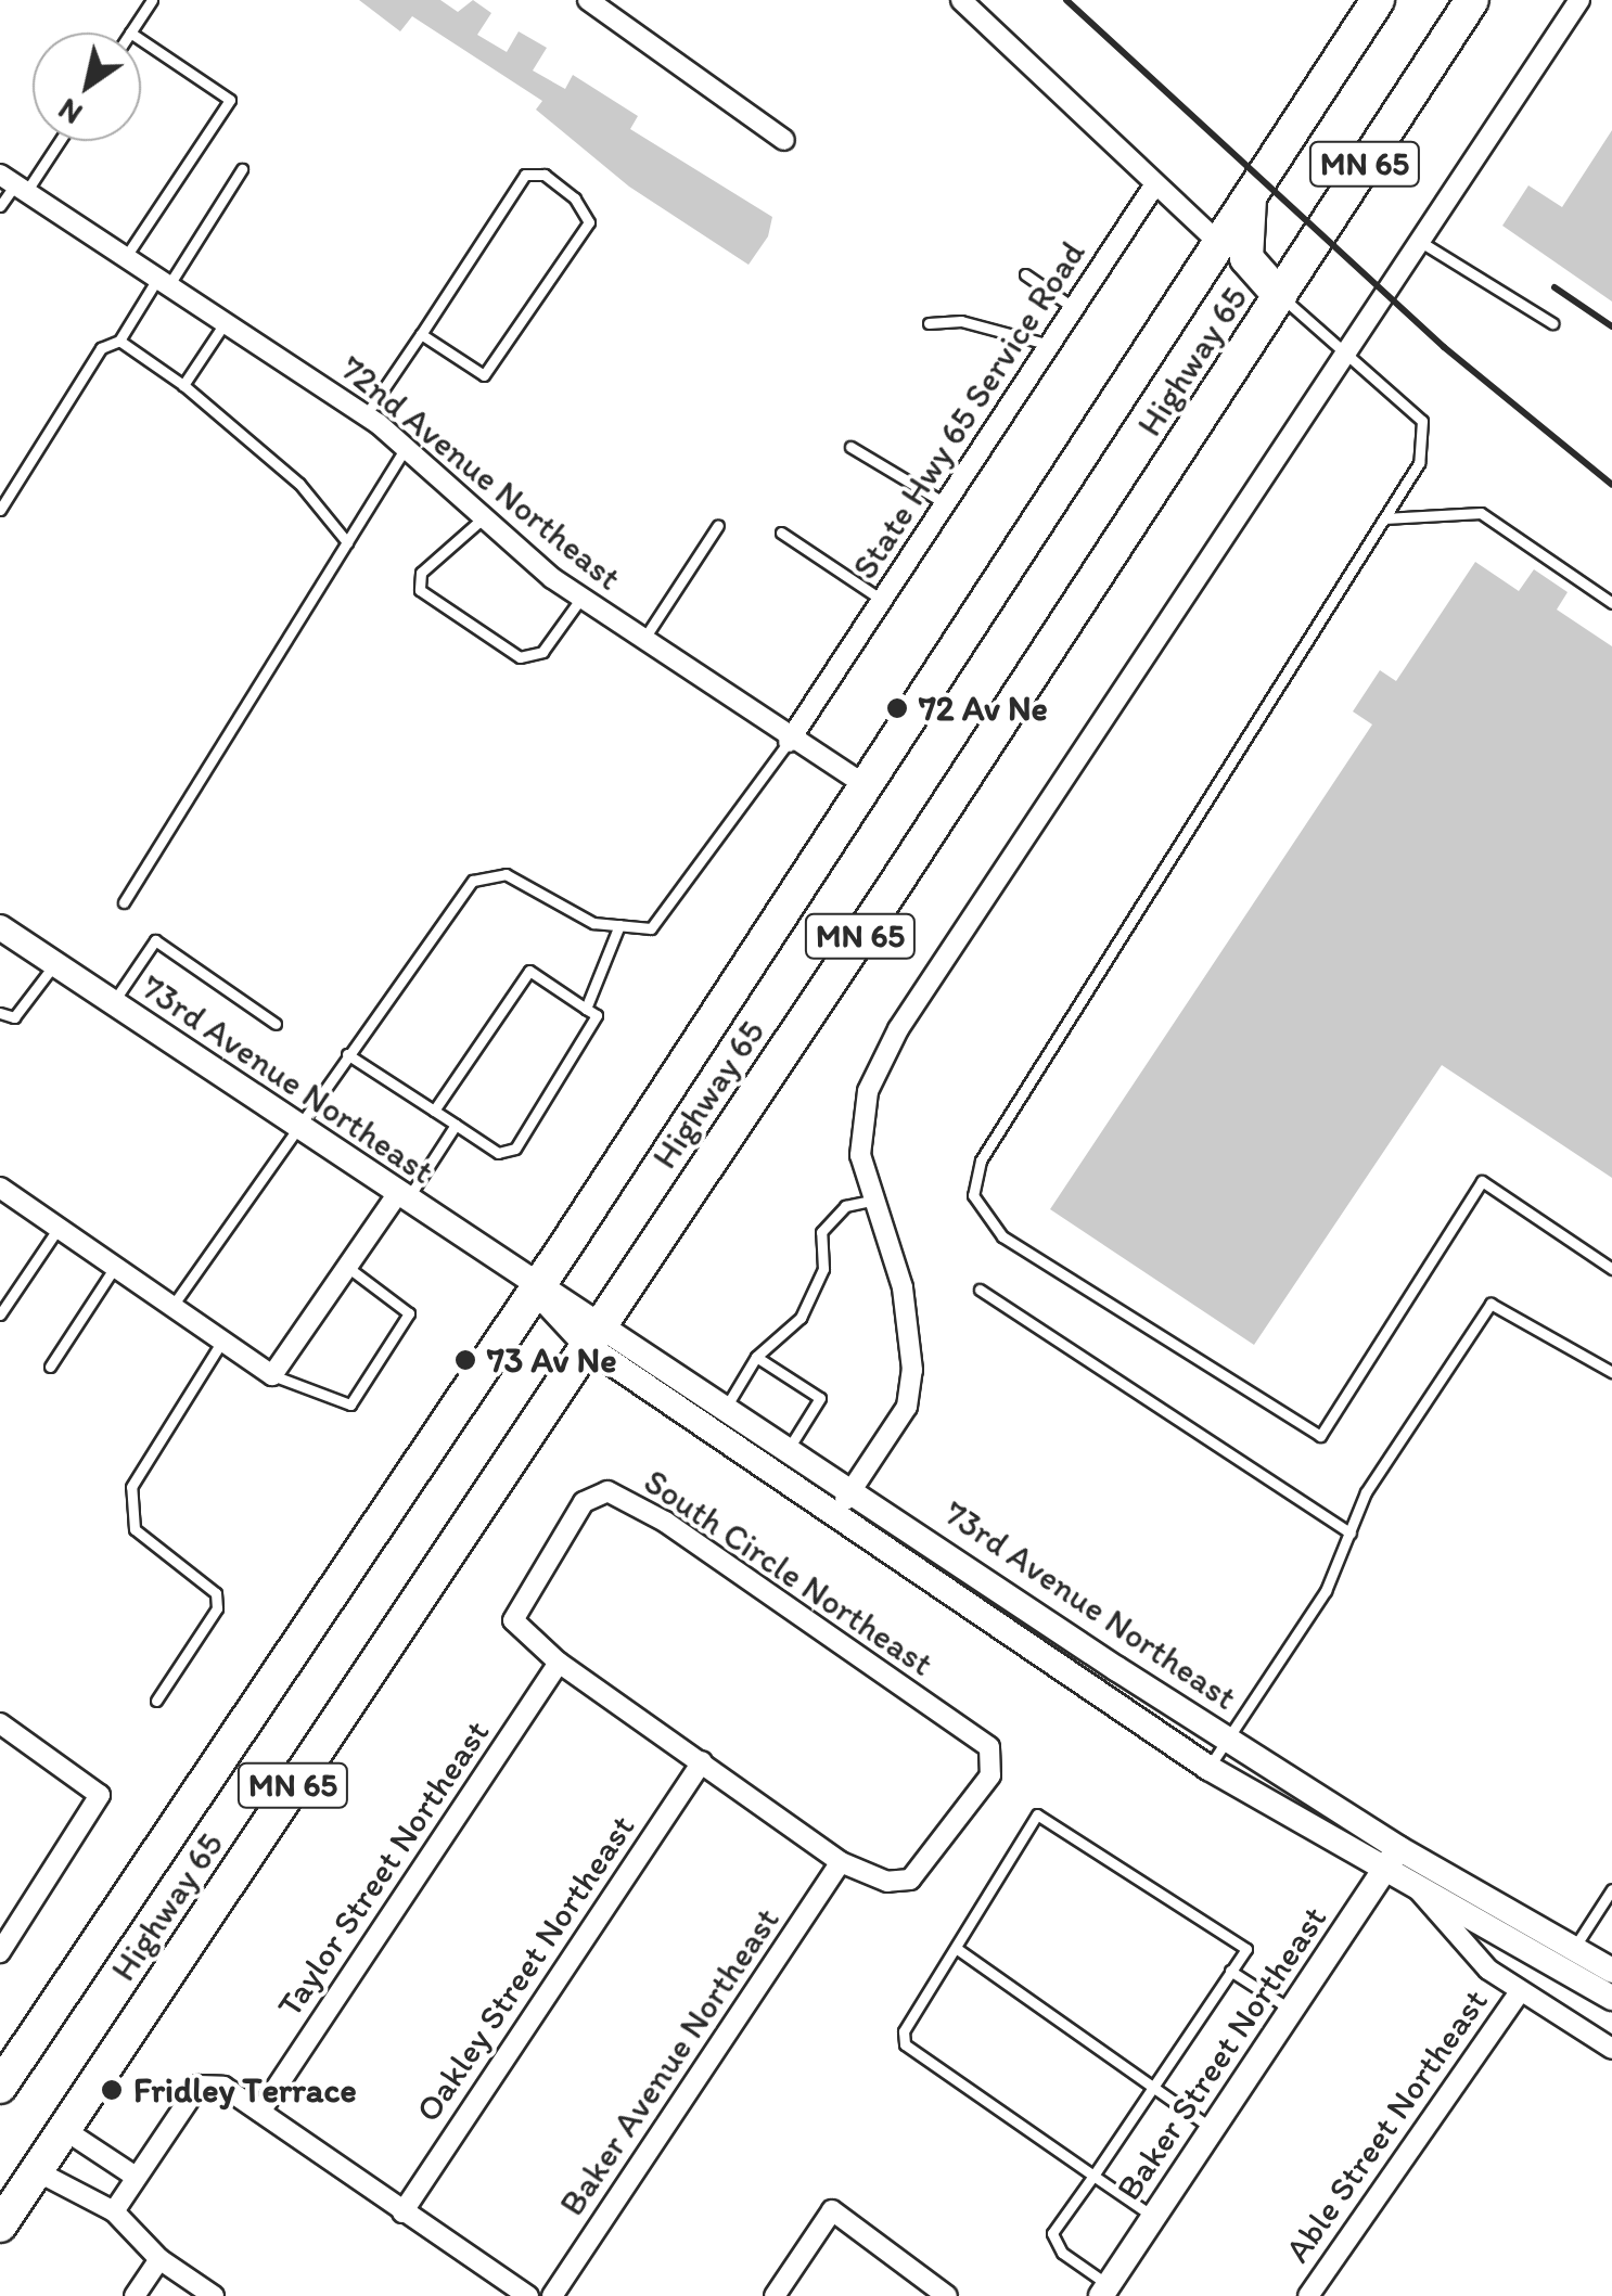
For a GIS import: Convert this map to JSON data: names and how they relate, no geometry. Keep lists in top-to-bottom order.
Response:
{
  "streets": {
    "highway": ["MN 65", "Highway 65"],
    "street": [
      "State Hwy 65 Service Road",
      "72nd Avenue Northeast",
      "73rd Avenue Northeast",
      "South Circle Northeast",
      "Taylor Street Northeast",
      "Oakley Street Northeast",
      "Baker Street Northeast",
      "Baker Avenue Northeast",
      "Able Street Northeast"
    ]
  },
  "crossings": [
    ["Highway 65", "72nd Avenue Northeast"],
    ["Highway 65", "73rd Avenue Northeast"],
    ["State Hwy 65 Service Road", "72nd Avenue Northeast"],
    ["73rd Avenue Northeast", "Baker Street Northeast"],
    ["73rd Avenue Northeast", "Able Street Northeast"],
    ["South Circle Northeast", "Taylor Street Northeast"],
    ["South Circle Northeast", "Oakley Street Northeast"],
    ["South Circle Northeast", "Baker Avenue Northeast"]
  ],
  "places": ["72 Av Ne", "73 Av Ne", "Fridley Terrace"],
  "north": "bottom left"
}
